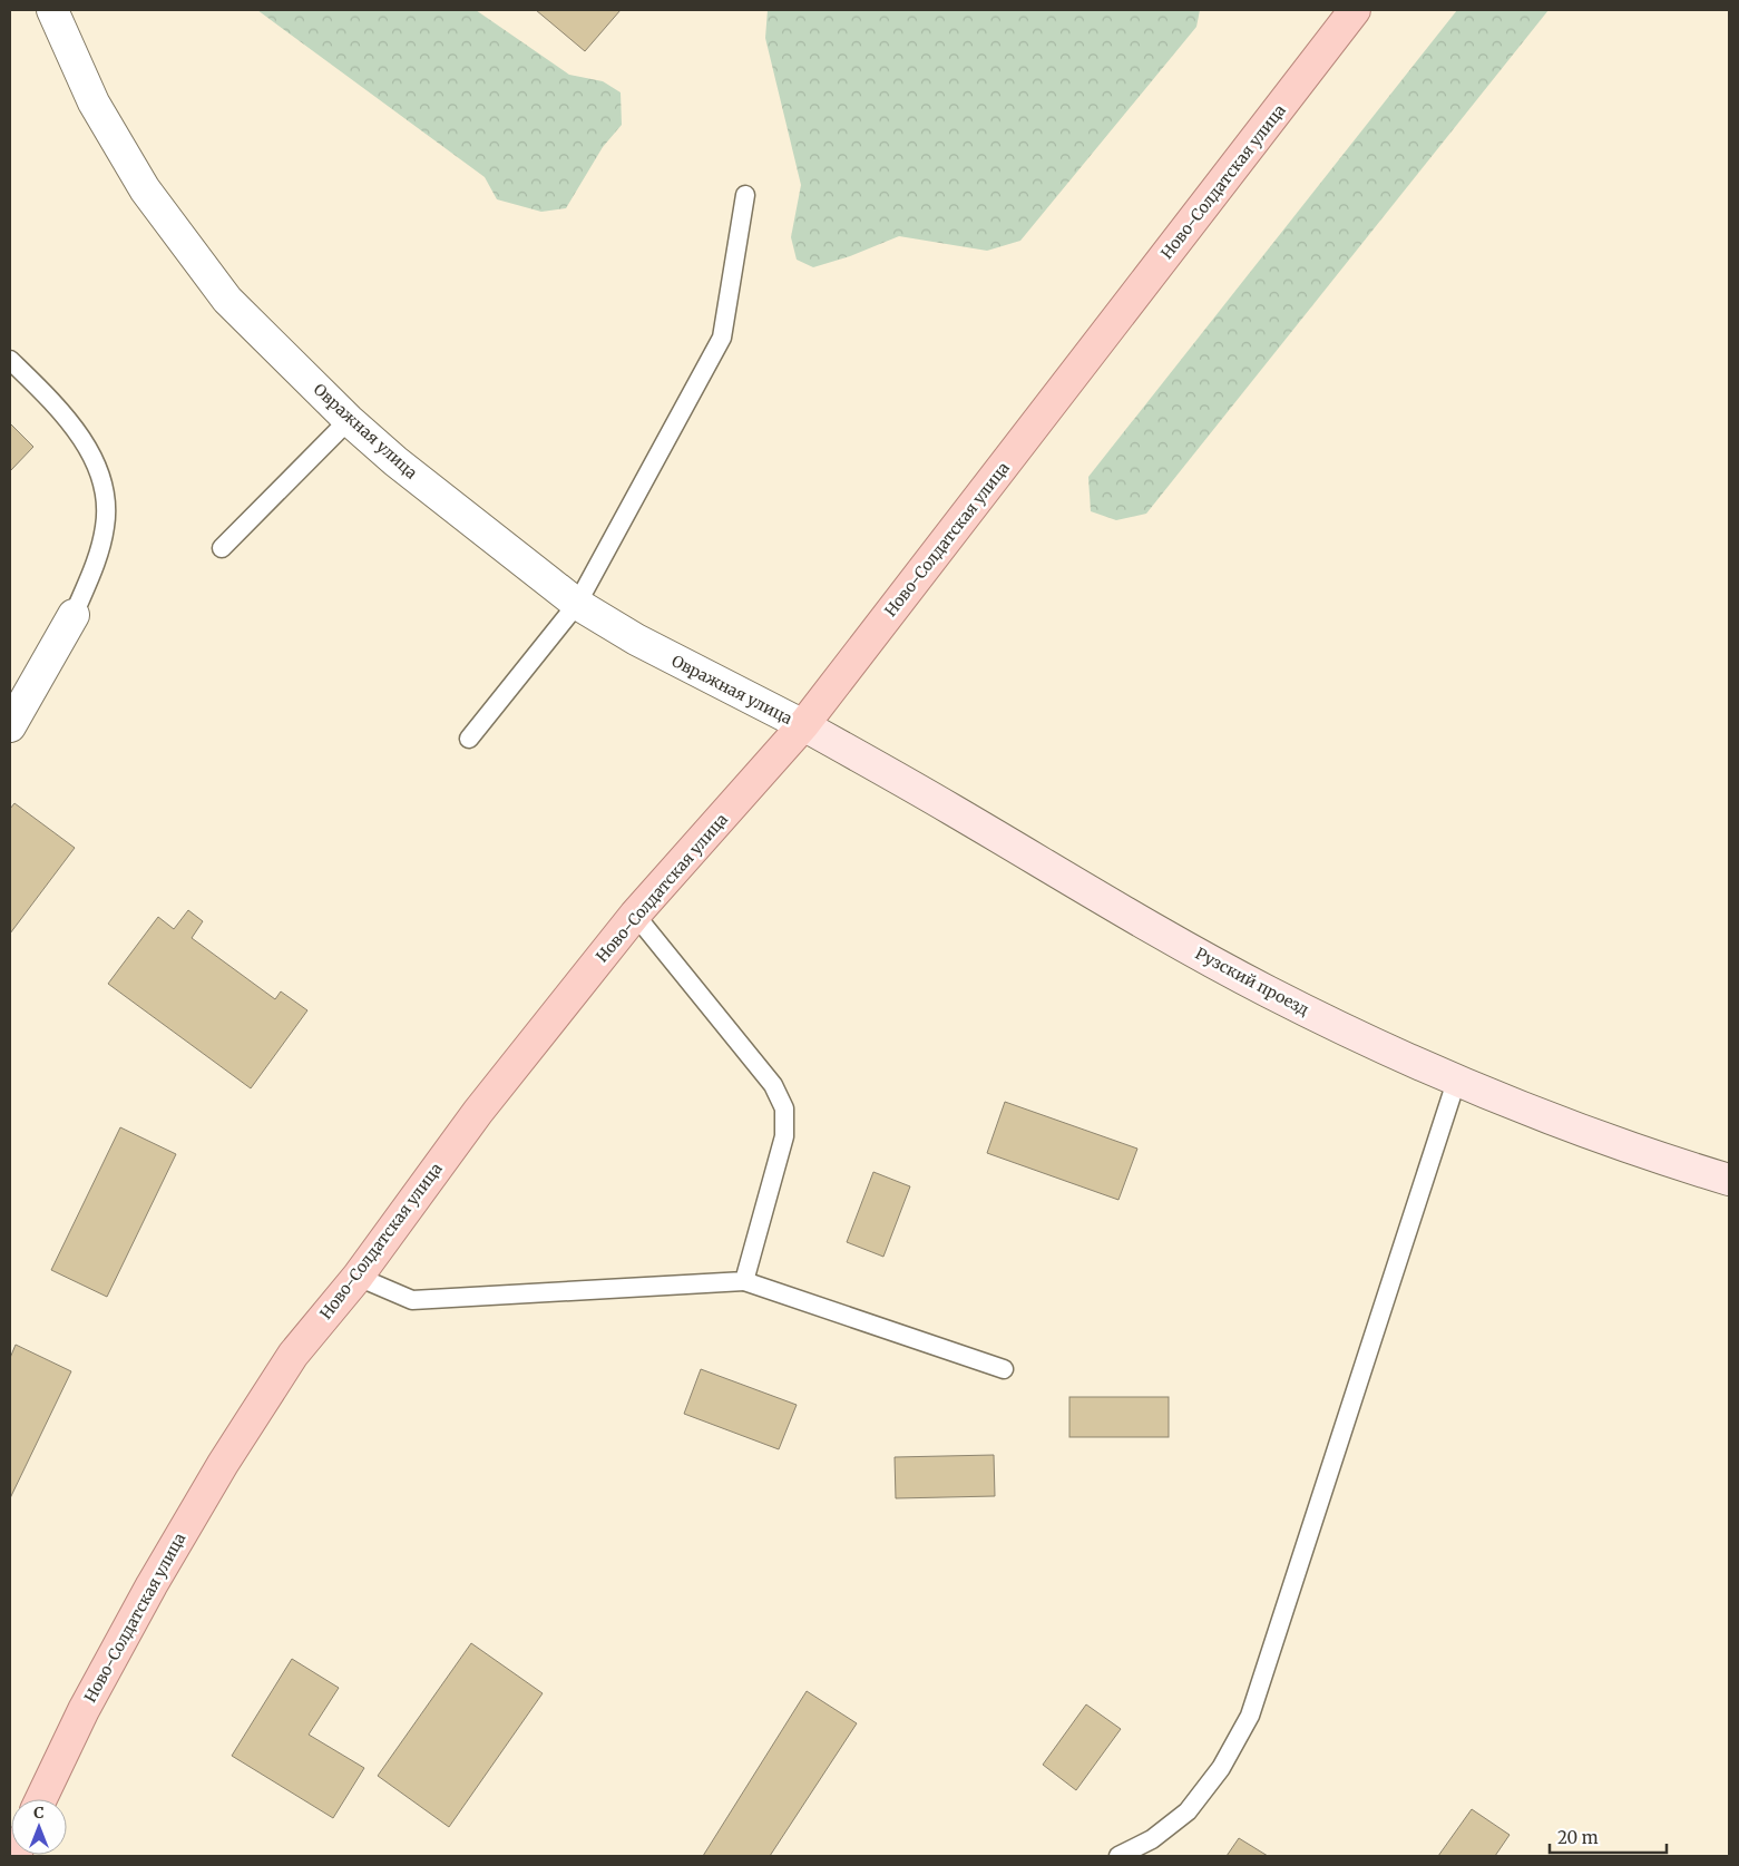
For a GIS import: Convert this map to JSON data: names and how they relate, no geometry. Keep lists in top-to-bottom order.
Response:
{
  "streets": {
    "main road": ["Ново-Солдатская улица"],
    "street": ["Овражная улица", "Рузский проезд"]
  },
  "crossings": [
    ["Ново-Солдатская улица", "Овражная улица"],
    ["Ново-Солдатская улица", "Рузский проезд"],
    ["Овражная улица", "Рузский проезд"]
  ],
  "scale_bar": "20 m",
  "north": "top"
}
